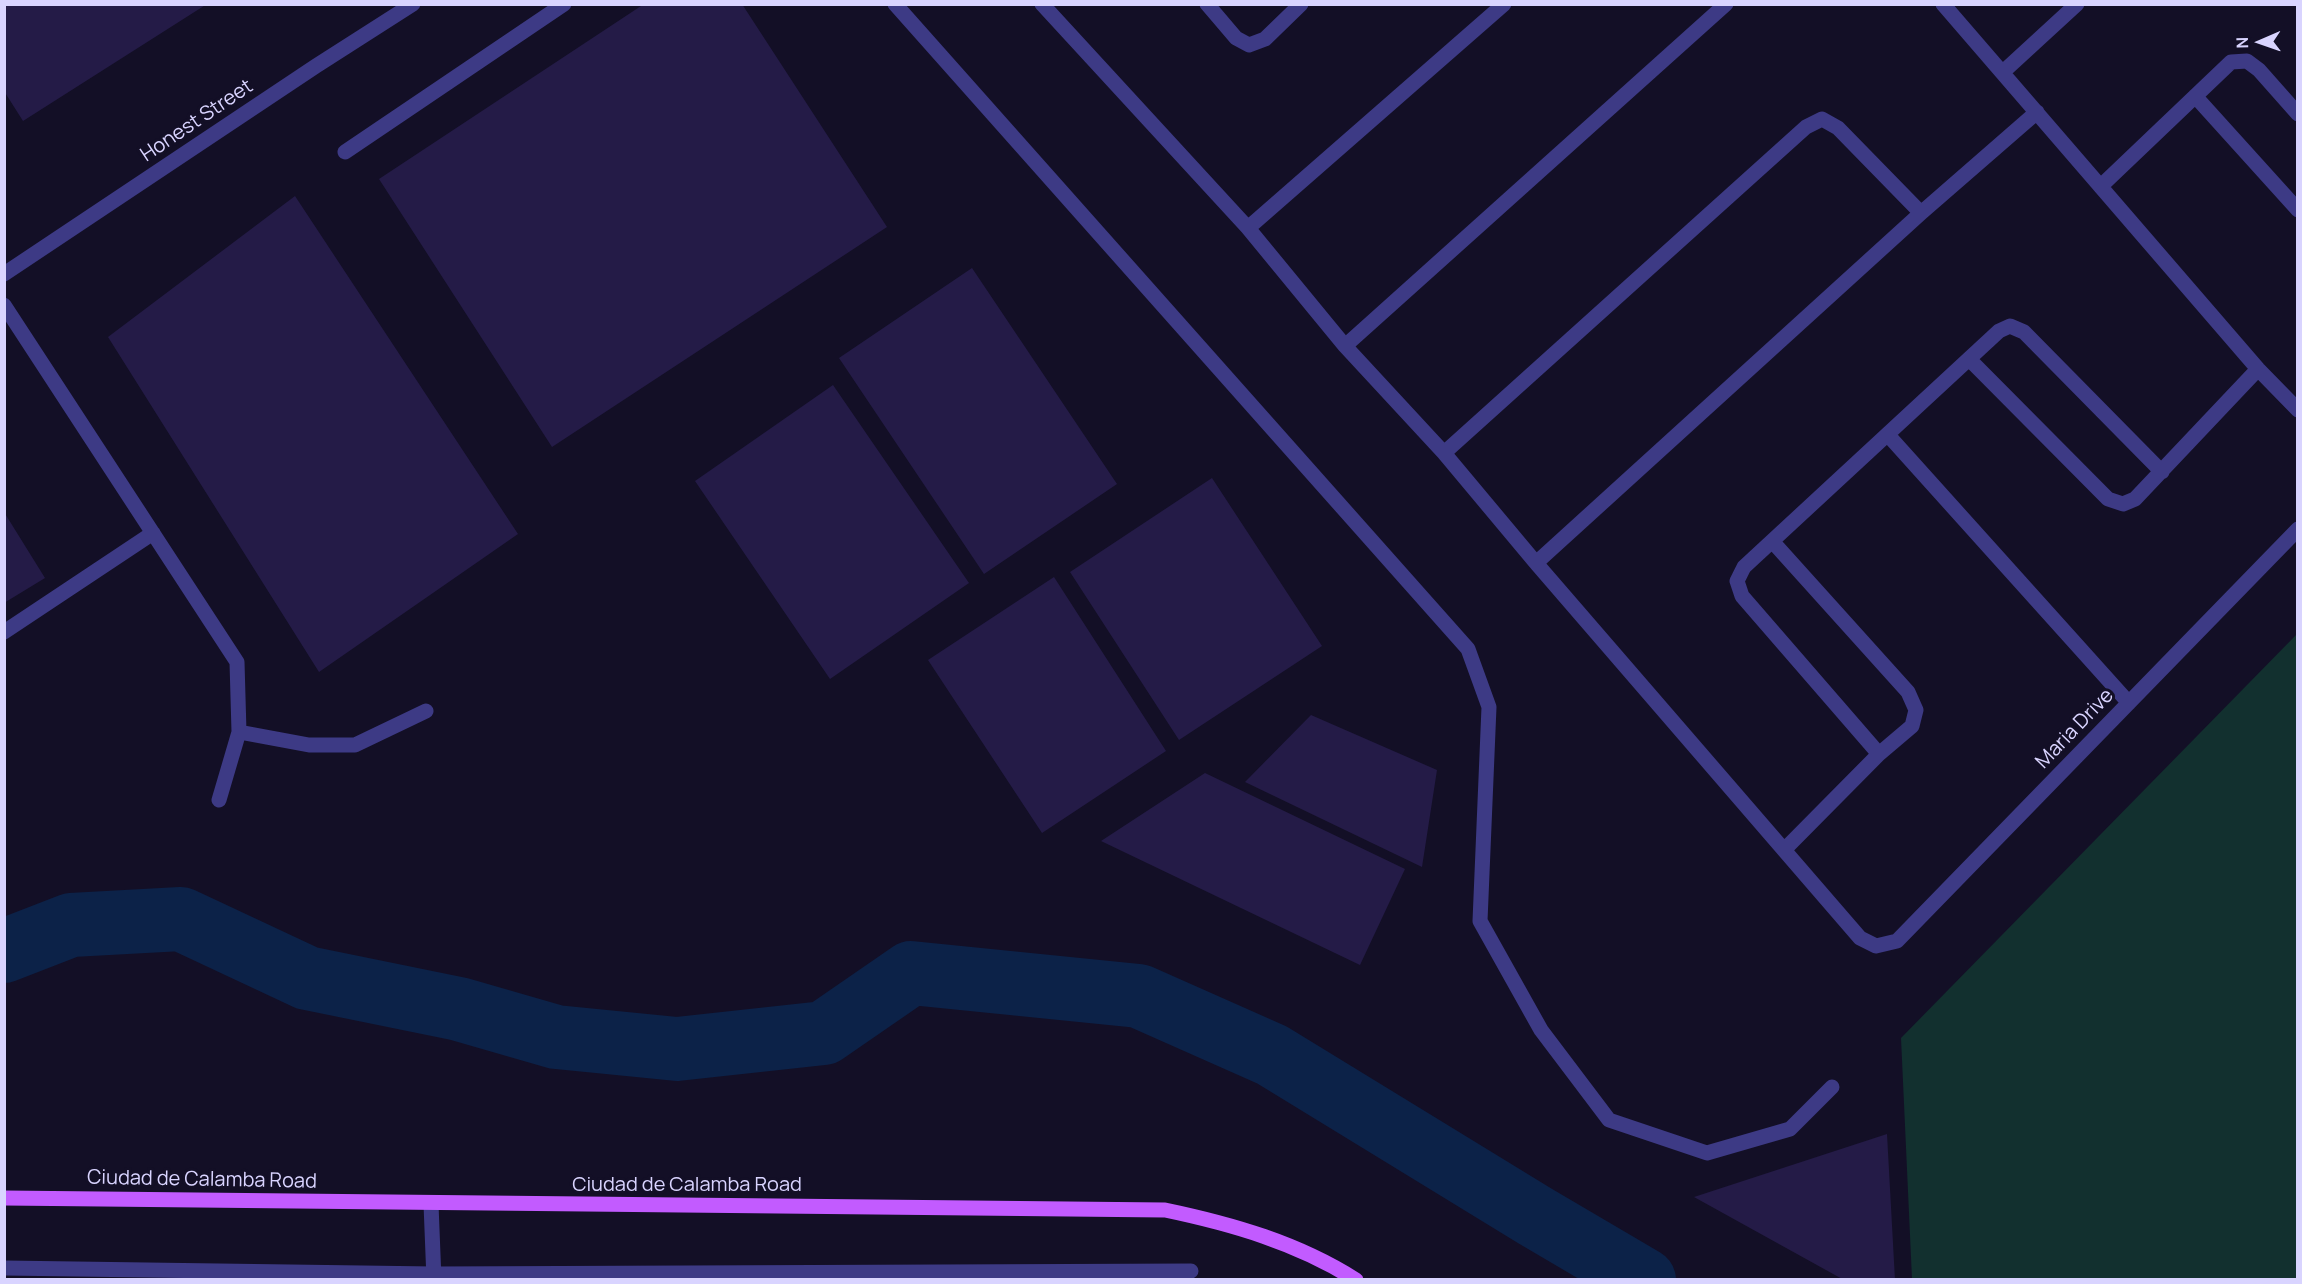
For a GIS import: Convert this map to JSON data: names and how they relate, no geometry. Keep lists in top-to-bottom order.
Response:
{
  "streets": {
    "main road": ["Ciudad de Calamba Road"],
    "street": ["Honest Street", "Maria Drive"]
  },
  "north": "left"
}
